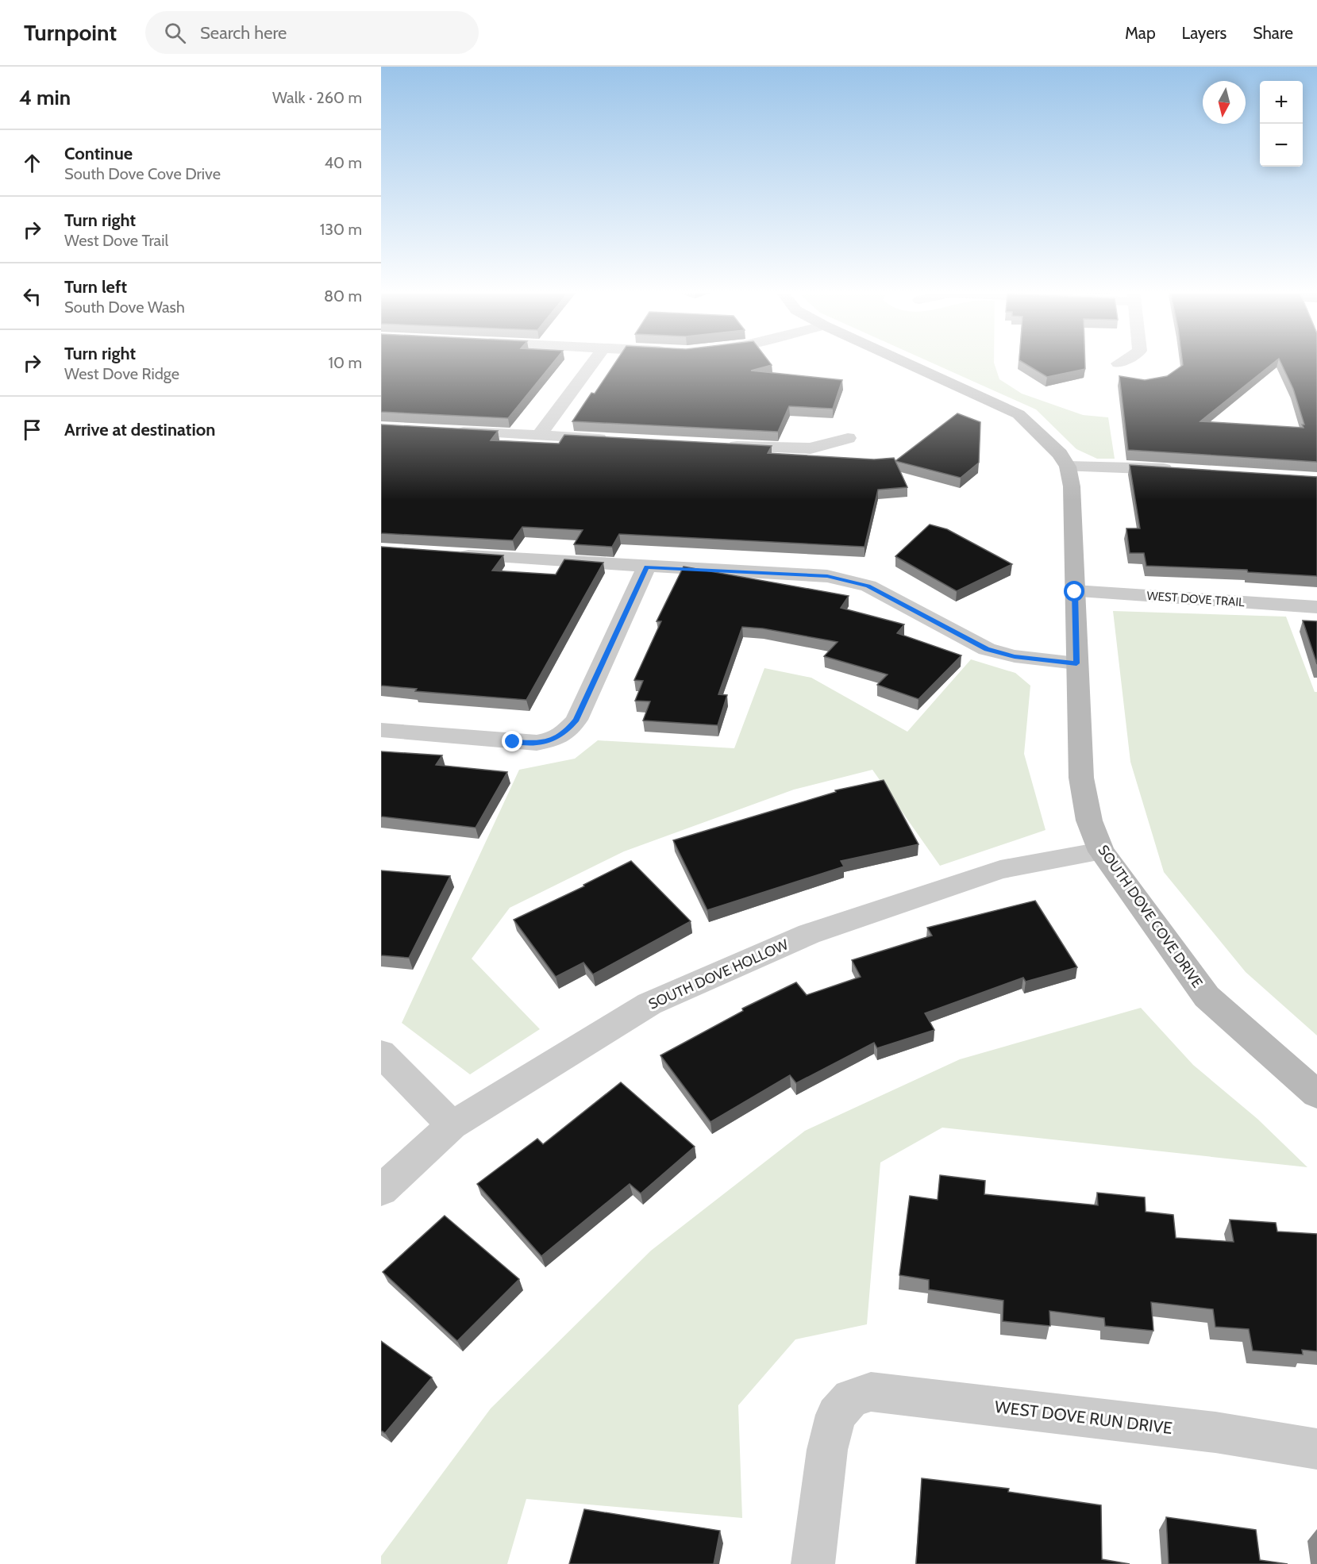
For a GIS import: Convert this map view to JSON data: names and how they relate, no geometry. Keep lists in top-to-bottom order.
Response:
{
  "streets": {
    "street": [
      "WEST DOVE TRAIL",
      "SOUTH DOVE COVE DRIVE",
      "SOUTH DOVE HOLLOW",
      "WEST DOVE RUN DRIVE"
    ]
  },
  "crossings": [
    ["WEST DOVE TRAIL", "SOUTH DOVE COVE DRIVE"],
    ["SOUTH DOVE COVE DRIVE", "SOUTH DOVE HOLLOW"]
  ],
  "north": "bottom",
  "page": {
    "header": "Turnpoint",
    "search": "Search here",
    "nav": ["Map", "Layers", "Share"],
    "heading": ["4 min", "Walk · 260 m"],
    "map_buttons": ["+", "−"],
    "list": [
      ["Continue", "South Dove Cove Drive", "40 m"],
      ["Turn right", "West Dove Trail", "130 m"],
      ["Turn left", "South Dove Wash", "80 m"],
      ["Turn right", "West Dove Ridge", "10 m"],
      "Arrive at destination"
    ]
  }
}
